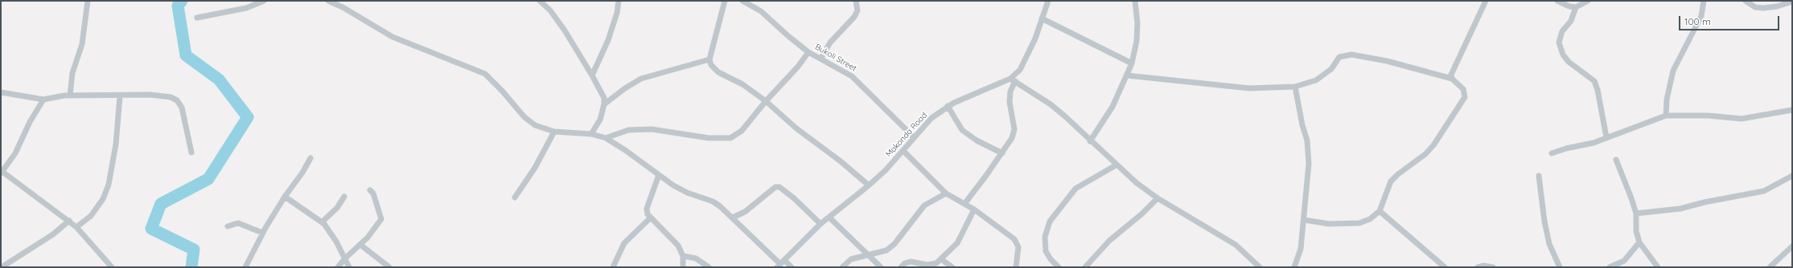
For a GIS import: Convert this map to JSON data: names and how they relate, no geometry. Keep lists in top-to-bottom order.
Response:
{
  "streets": {
    "street": ["Bukoli Street", "Makonda Road"]
  },
  "crossings": [
    ["Bukoli Street", "Makonda Road"]
  ],
  "scale_bar": "100 m"
}
